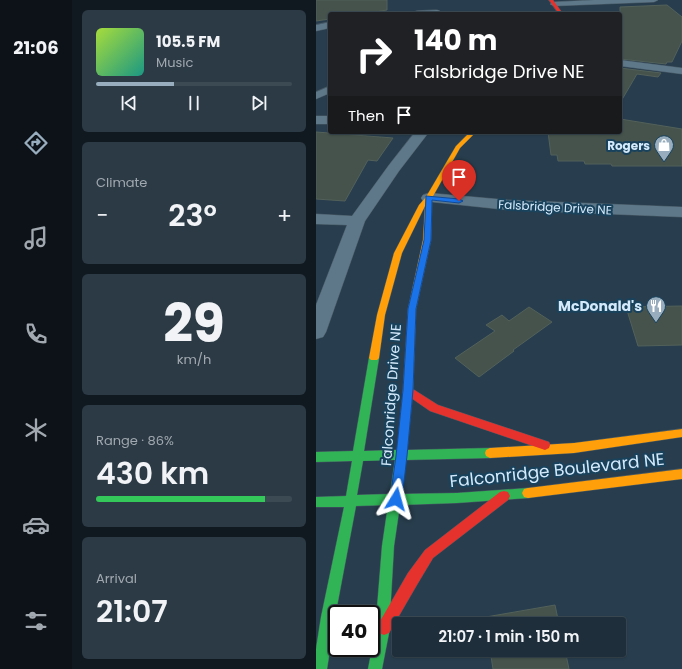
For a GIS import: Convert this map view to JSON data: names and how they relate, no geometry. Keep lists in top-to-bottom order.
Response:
{
  "streets": {
    "street": ["Falsbridge Drive NE", "Falconridge Drive NE", "Falconridge Boulevard NE"]
  },
  "crossings": [
    ["Falsbridge Drive NE", "Falconridge Drive NE"],
    ["Falconridge Drive NE", "Falconridge Boulevard NE"]
  ],
  "places": {
    "shop": ["Rogers"],
    "restaurant": ["McDonald's"]
  },
  "page": {
    "tabs": "21:06",
    "turn": ["140 m", "Falsbridge Drive NE"],
    "song": ["105.5 FM", "Music"],
    "then": "Then",
    "tile": [
      "Climate",
      ["29", "km/h"],
      ["Range · 86%", "430 km"],
      ["Arrival", "21:07"]
    ],
    "heat": ["−", "23°", "+"],
    "limit": "40",
    "trip": "21:07 · 1 min · 150 m"
  }
}
